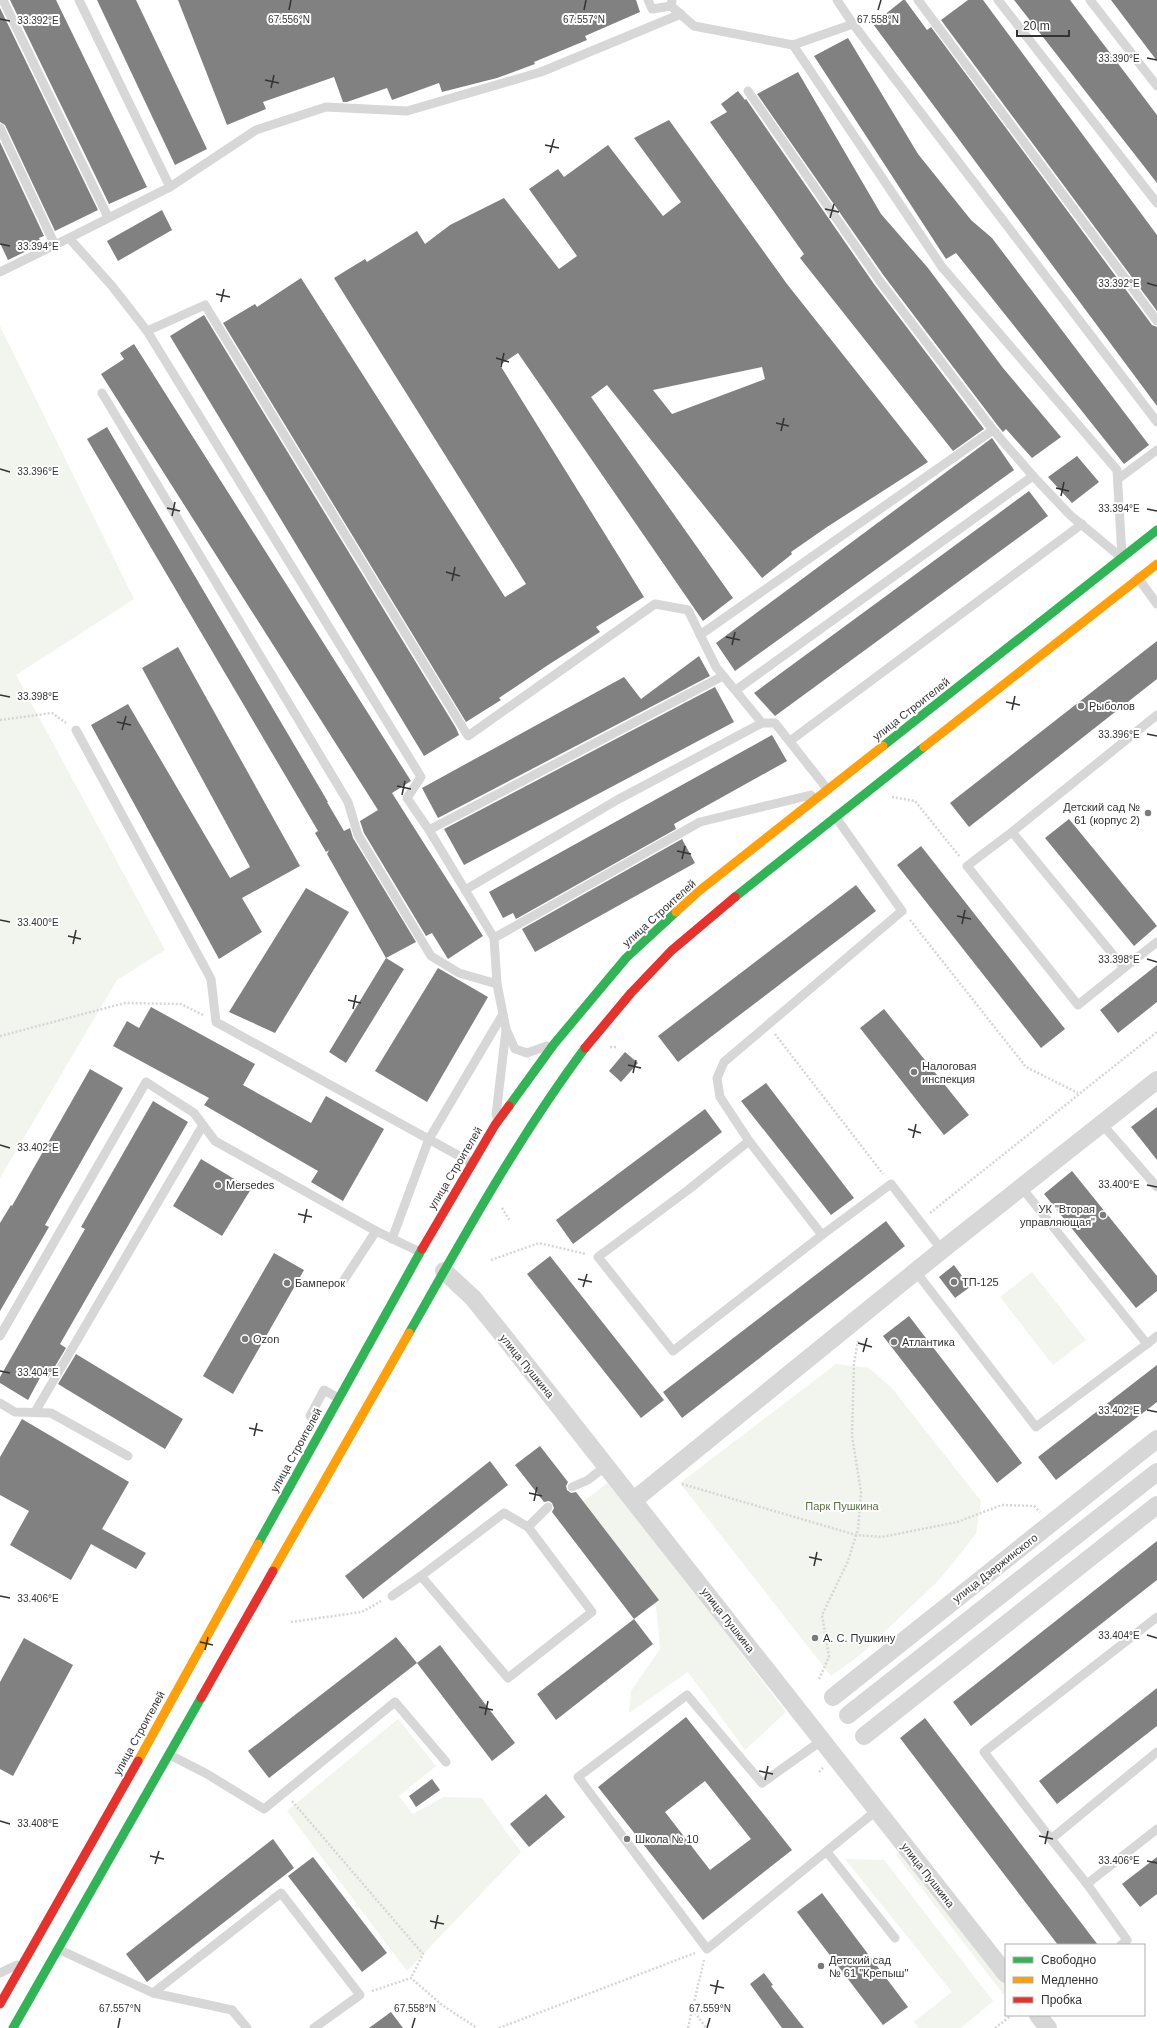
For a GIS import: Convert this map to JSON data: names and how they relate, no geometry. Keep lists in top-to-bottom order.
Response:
{
  "streets": {
    "main road": ["улица Строителей"],
    "street": ["улица Пушкина", "улица Дзержинского"]
  },
  "crossings": [
    ["улица Строителей", "улица Пушкина"]
  ],
  "parks": ["Парк Пушкина"],
  "places": [
    "Рыболов",
    "Детский сад № 61 (корпус 2)",
    "Налоговая инспекция",
    "Mersedes",
    "УК \"Вторая управляющая\"",
    "ТП-125",
    "Бамперок",
    "Ozon",
    "Атлантика",
    "А. С. Пушкину",
    "Школа № 10",
    "Детский сад № 61 \"Крепыш\""
  ],
  "legend": ["Свободно", "Медленно", "Пробка"],
  "scale_bar": "20 m",
  "coordinates": [
    "67.556°N",
    "67.557°N",
    "67.558°N",
    "33.392°E",
    "33.390°E",
    "33.394°E",
    "33.396°E",
    "33.398°E",
    "33.400°E",
    "33.402°E",
    "33.404°E",
    "33.406°E",
    "33.408°E",
    "67.559°N"
  ]
}
